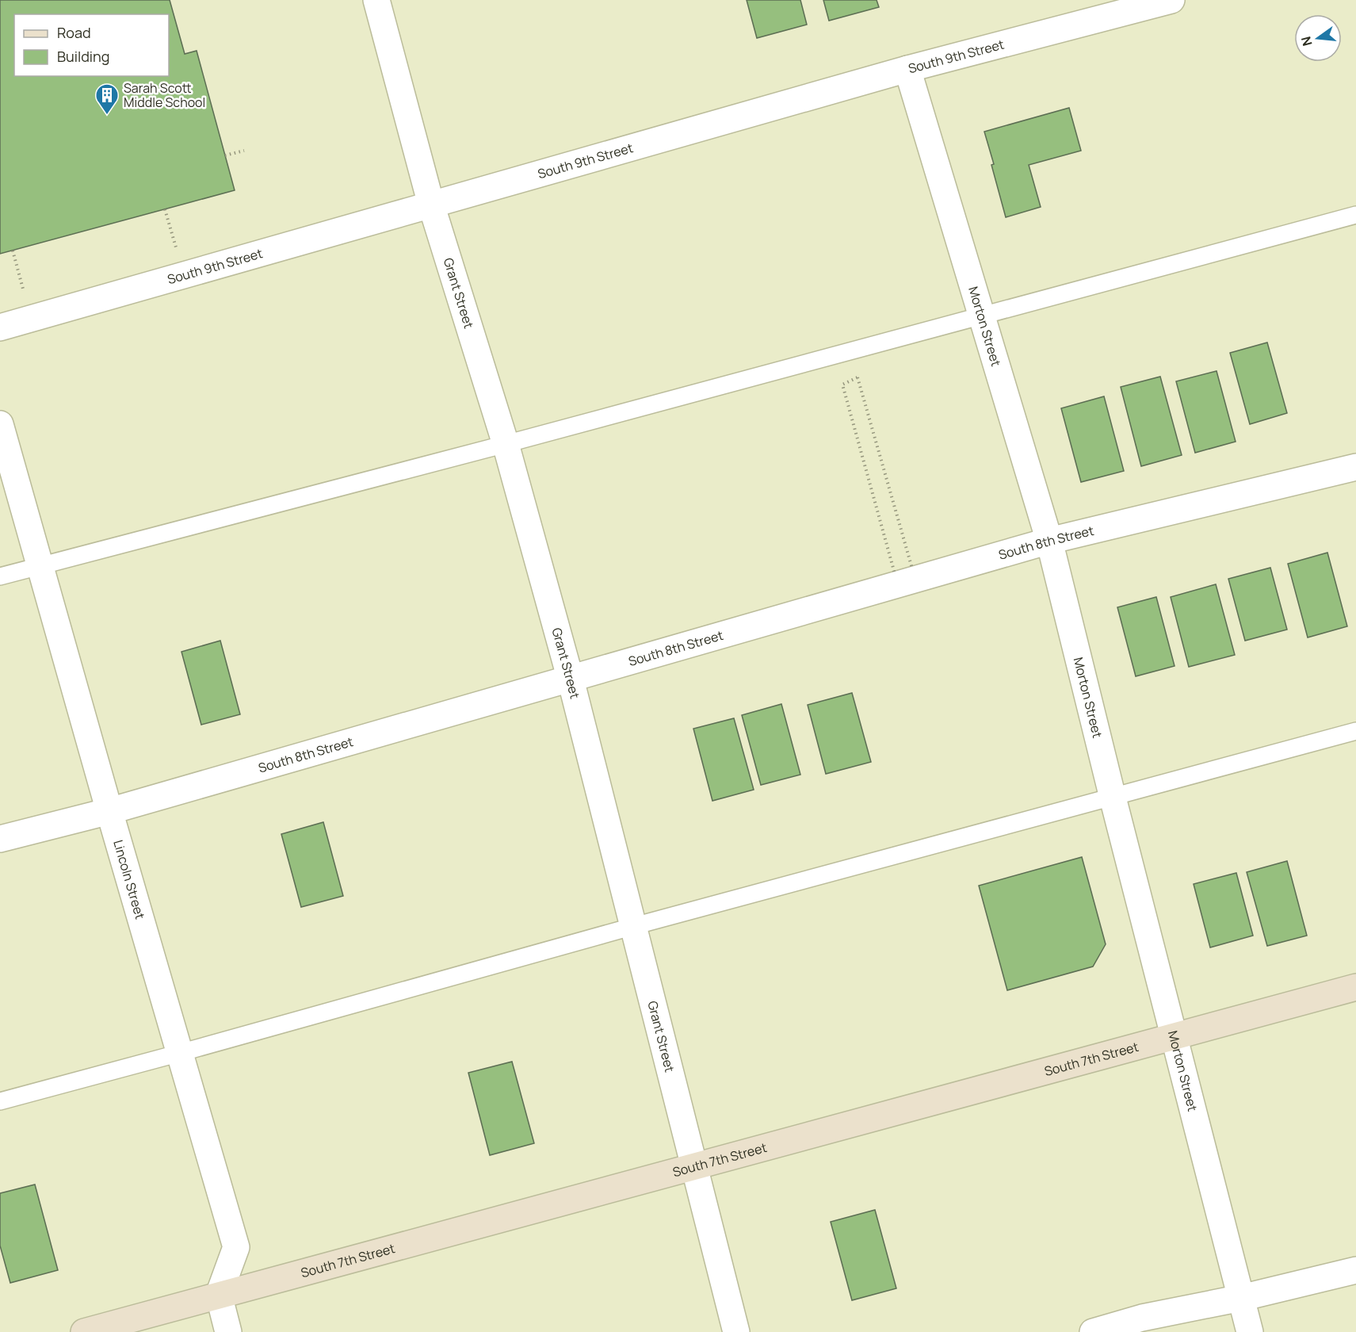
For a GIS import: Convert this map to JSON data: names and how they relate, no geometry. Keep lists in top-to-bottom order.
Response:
{
  "streets": {
    "main road": ["South 7th Street"],
    "street": [
      "South 9th Street",
      "Grant Street",
      "Morton Street",
      "South 8th Street",
      "Lincoln Street"
    ]
  },
  "crossings": [
    ["South 9th Street", "Grant Street"],
    ["South 9th Street", "Morton Street"],
    ["Grant Street", "South 8th Street"],
    ["Grant Street", "South 7th Street"],
    ["Morton Street", "South 8th Street"],
    ["Morton Street", "South 7th Street"],
    ["South 8th Street", "Lincoln Street"],
    ["Lincoln Street", "South 7th Street"]
  ],
  "places": {
    "building": ["Sarah Scott Middle School"]
  },
  "legend": ["Road", "Building"],
  "north": "left"
}
